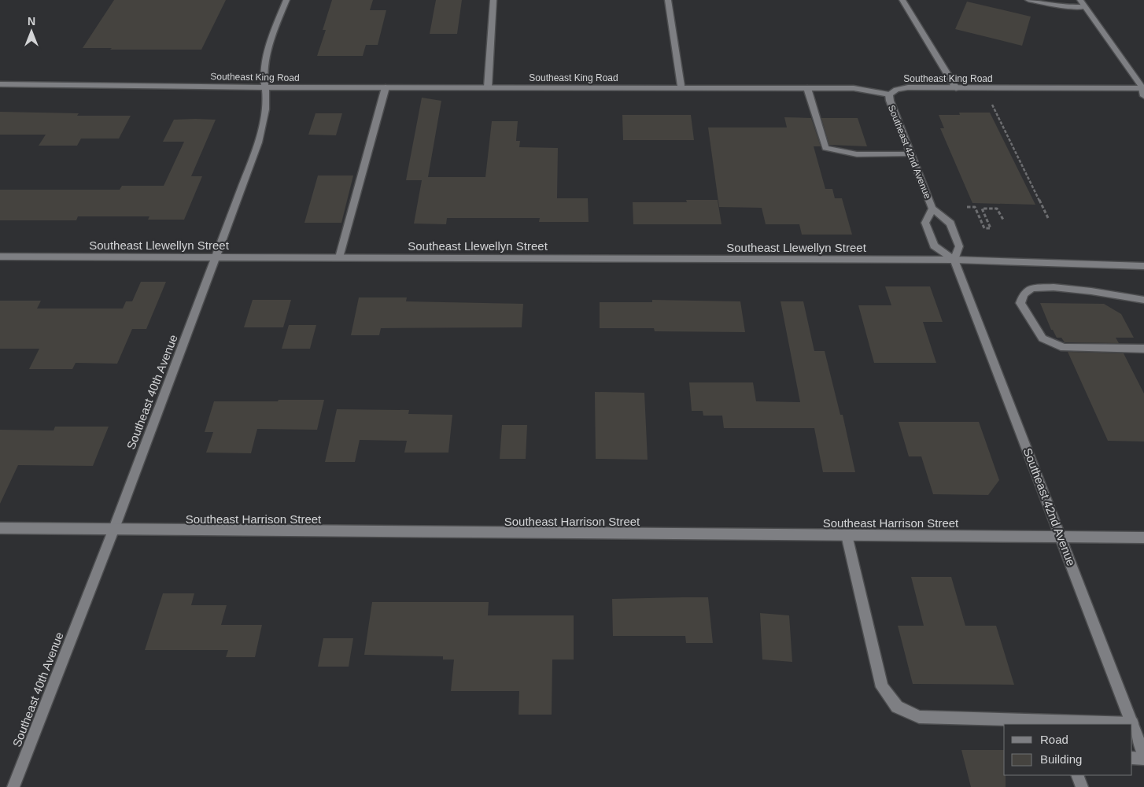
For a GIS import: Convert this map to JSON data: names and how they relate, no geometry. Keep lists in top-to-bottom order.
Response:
{
  "streets": {
    "street": [
      "Southeast King Road",
      "Southeast 42nd Avenue",
      "Southeast Llewellyn Street",
      "Southeast 40th Avenue",
      "Southeast Harrison Street"
    ]
  },
  "crossings": [
    ["Southeast King Road", "Southeast 42nd Avenue"],
    ["Southeast King Road", "Southeast 40th Avenue"],
    ["Southeast 42nd Avenue", "Southeast Llewellyn Street"],
    ["Southeast 42nd Avenue", "Southeast Harrison Street"],
    ["Southeast Llewellyn Street", "Southeast 40th Avenue"],
    ["Southeast 40th Avenue", "Southeast Harrison Street"]
  ],
  "legend": ["Road", "Building"],
  "north": "top"
}
